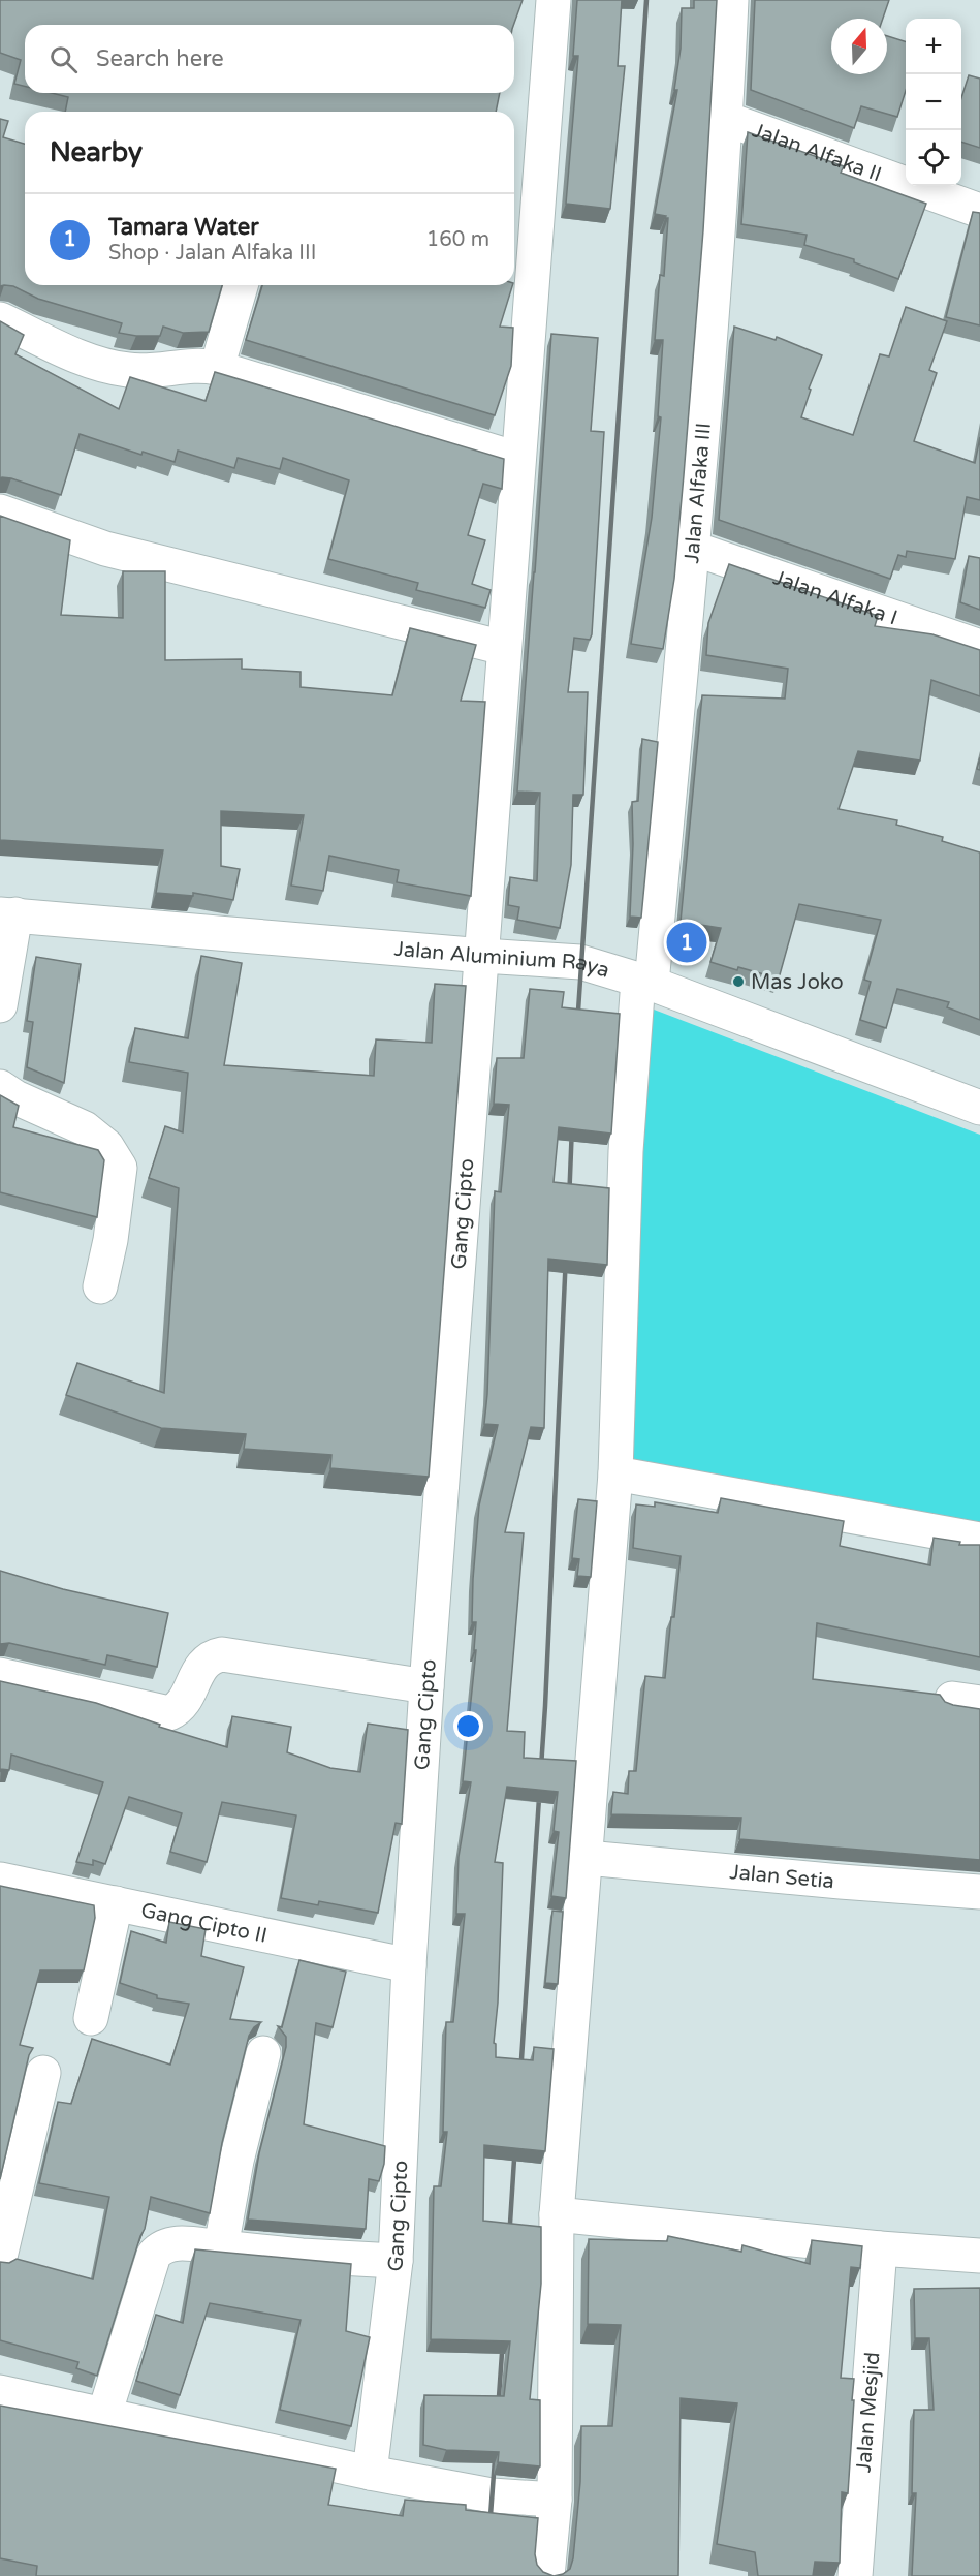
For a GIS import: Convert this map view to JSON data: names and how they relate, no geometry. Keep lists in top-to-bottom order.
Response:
{
  "streets": {
    "street": [
      "Jalan Alfaka II",
      "Jalan Alfaka III",
      "Jalan Alfaka I",
      "Jalan Aluminium Raya",
      "Gang Cipto",
      "Jalan Setia",
      "Gang Cipto II",
      "Jalan Mesjid"
    ]
  },
  "crossings": [
    ["Jalan Alfaka II", "Jalan Alfaka III"],
    ["Jalan Alfaka III", "Jalan Alfaka I"],
    ["Jalan Alfaka III", "Jalan Aluminium Raya"],
    ["Jalan Alfaka III", "Jalan Setia"],
    ["Jalan Aluminium Raya", "Gang Cipto"],
    ["Gang Cipto", "Gang Cipto II"]
  ],
  "places": ["Mas Joko"],
  "north": "top",
  "page": {
    "map_buttons": ["+", "−"],
    "search": "Search here",
    "heading": "Nearby",
    "list": [
      {
        "mark": "1",
        "name": "Tamara Water",
        "note": "Shop · Jalan Alfaka III",
        "value": "160 m"
      }
    ],
    "pins": "1"
  }
}
